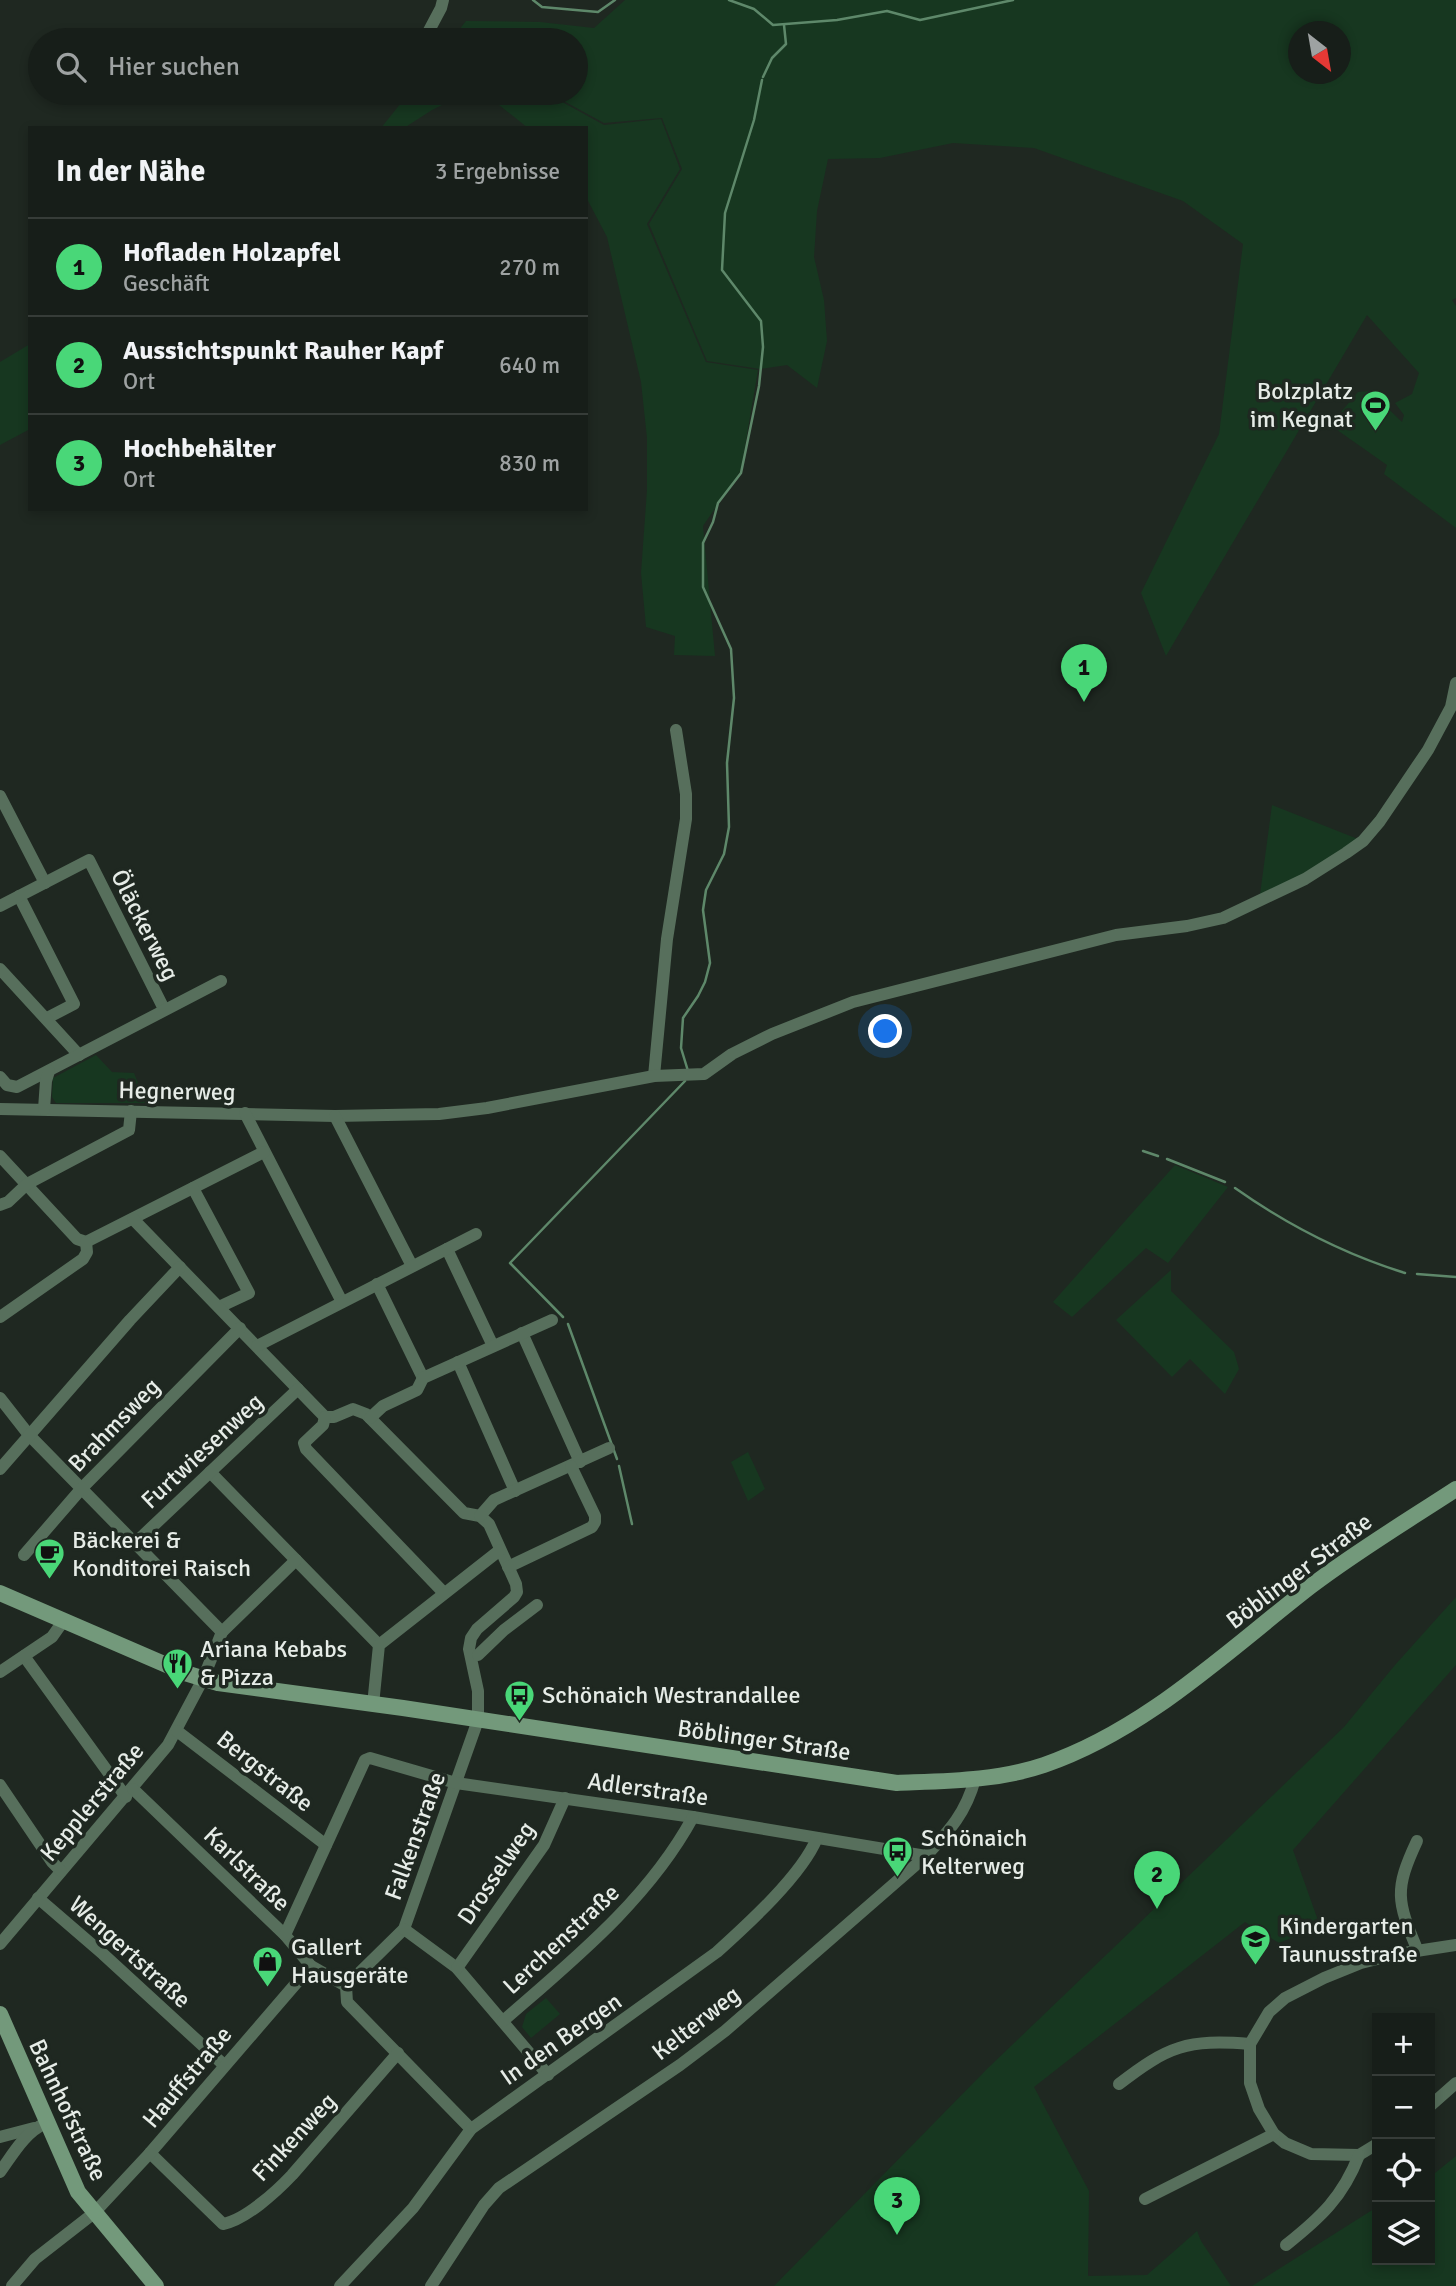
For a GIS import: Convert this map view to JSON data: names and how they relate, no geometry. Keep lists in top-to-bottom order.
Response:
{
  "streets": {
    "main road": ["Böblinger Straße", "Bahnhofstraße"],
    "street": [
      "Öläckerweg",
      "Hegnerweg",
      "Brahmsweg",
      "Furtwiesenweg",
      "Bergstraße",
      "Adlerstraße",
      "Kepplerstraße",
      "Falkenstraße",
      "Karlstraße",
      "Drosselweg",
      "Lerchenstraße",
      "Wengertstraße",
      "Kelterweg",
      "In den Bergen",
      "Hauffstraße",
      "Finkenweg"
    ]
  },
  "crossings": [
    ["Böblinger Straße", "Kepplerstraße"],
    ["Böblinger Straße", "Falkenstraße"],
    ["Böblinger Straße", "Kelterweg"],
    ["Bergstraße", "Adlerstraße"],
    ["Bergstraße", "Kepplerstraße"],
    ["Adlerstraße", "Falkenstraße"],
    ["Adlerstraße", "Drosselweg"],
    ["Adlerstraße", "Lerchenstraße"],
    ["Adlerstraße", "Kelterweg"],
    ["Adlerstraße", "In den Bergen"],
    ["Kepplerstraße", "Karlstraße"],
    ["Kepplerstraße", "Wengertstraße"],
    ["Falkenstraße", "Karlstraße"],
    ["Karlstraße", "Hauffstraße"],
    ["Wengertstraße", "Hauffstraße"],
    ["Hauffstraße", "Bahnhofstraße"],
    ["Hauffstraße", "Finkenweg"]
  ],
  "places": {
    "sports": ["Bolzplatz im Kegnat"],
    "cafe": ["Bäckerei & Konditorei Raisch"],
    "restaurant": ["Ariana Kebabs & Pizza"],
    "bus stop": ["Schönaich Westrandallee", "Schönaich Kelterweg"],
    "school or university": ["Kindergarten Taunusstraße"],
    "shop": ["Gallert Hausgeräte"]
  },
  "north": "bottom right",
  "page": {
    "search": "Hier suchen",
    "heading": ["In der Nähe", "3 Ergebnisse"],
    "list": [
      {
        "mark": "1",
        "name": "Hofladen Holzapfel",
        "note": "Geschäft",
        "value": "270 m"
      },
      {
        "mark": "2",
        "name": "Aussichtspunkt Rauher Kapf",
        "note": "Ort",
        "value": "640 m"
      },
      {
        "mark": "3",
        "name": "Hochbehälter",
        "note": "Ort",
        "value": "830 m"
      }
    ],
    "pins": ["1", "2", "3"],
    "map_buttons": ["+", "−"]
  }
}
